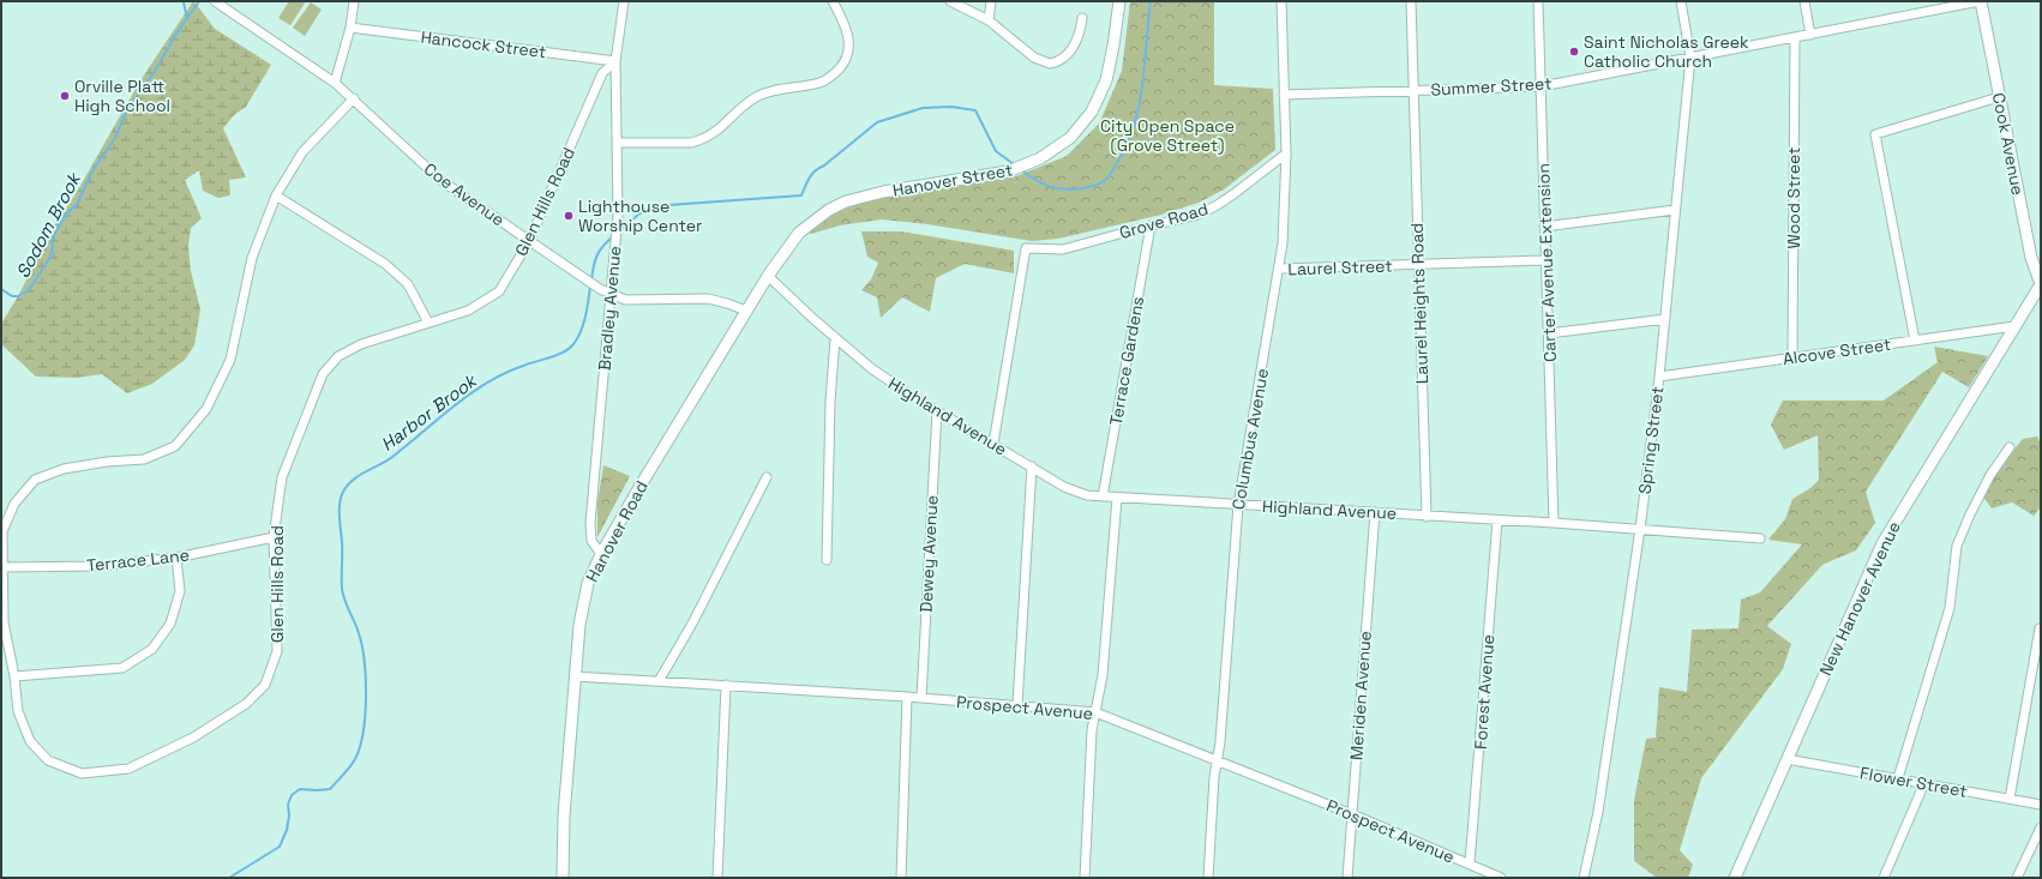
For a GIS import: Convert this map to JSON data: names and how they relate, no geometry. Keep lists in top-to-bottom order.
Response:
{
  "streets": {
    "main road": [
      "Cook Avenue",
      "Hanover Street",
      "Hanover Road",
      "New Hanover Avenue"
    ],
    "street": [
      "Hancock Street",
      "Summer Street",
      "Coe Avenue",
      "Wood Street",
      "Glen Hills Road",
      "Grove Road",
      "Carter Avenue Extension",
      "Laurel Street",
      "Laurel Heights Road",
      "Bradley Avenue",
      "Alcove Street",
      "Terrace Gardens",
      "Highland Avenue",
      "Columbus Avenue",
      "Spring Street",
      "Dewey Avenue",
      "Terrace Lane",
      "Forest Avenue",
      "Meriden Avenue",
      "Prospect Avenue",
      "Flower Street"
    ]
  },
  "crossings": [
    ["Hancock Street", "Glen Hills Road"],
    ["Hancock Street", "Bradley Avenue"],
    ["Summer Street", "Cook Avenue"],
    ["Summer Street", "Wood Street"],
    ["Summer Street", "Carter Avenue Extension"],
    ["Summer Street", "Laurel Heights Road"],
    ["Summer Street", "Columbus Avenue"],
    ["Summer Street", "Spring Street"],
    ["Cook Avenue", "New Hanover Avenue"],
    ["Hanover Street", "Highland Avenue"],
    ["Hanover Street", "Hanover Road"],
    ["Coe Avenue", "Glen Hills Road"],
    ["Coe Avenue", "Bradley Avenue"],
    ["Coe Avenue", "Hanover Road"],
    ["Wood Street", "Alcove Street"],
    ["Glen Hills Road", "Bradley Avenue"],
    ["Glen Hills Road", "Terrace Lane"],
    ["Grove Road", "Terrace Gardens"],
    ["Grove Road", "Highland Avenue"],
    ["Grove Road", "Columbus Avenue"],
    ["Carter Avenue Extension", "Laurel Street"],
    ["Carter Avenue Extension", "Highland Avenue"],
    ["Laurel Street", "Laurel Heights Road"],
    ["Laurel Street", "Columbus Avenue"],
    ["Laurel Heights Road", "Highland Avenue"],
    ["Bradley Avenue", "Hanover Road"],
    ["Alcove Street", "Spring Street"],
    ["Alcove Street", "New Hanover Avenue"],
    ["Terrace Gardens", "Highland Avenue"],
    ["Highland Avenue", "Columbus Avenue"],
    ["Highland Avenue", "Spring Street"],
    ["Highland Avenue", "Hanover Road"],
    ["Highland Avenue", "Dewey Avenue"],
    ["Highland Avenue", "Forest Avenue"],
    ["Highland Avenue", "Meriden Avenue"],
    ["Columbus Avenue", "Prospect Avenue"],
    ["Hanover Road", "Prospect Avenue"],
    ["Dewey Avenue", "Prospect Avenue"],
    ["New Hanover Avenue", "Flower Street"],
    ["Forest Avenue", "Prospect Avenue"],
    ["Meriden Avenue", "Prospect Avenue"]
  ],
  "water": ["Sodom Brook", "Harbor Brook"],
  "parks": ["City Open Space (Grove Street)"],
  "places": ["Saint Nicholas Greek Catholic Church", "Orville Platt High School", "Lighthouse Worship Center"]
}
